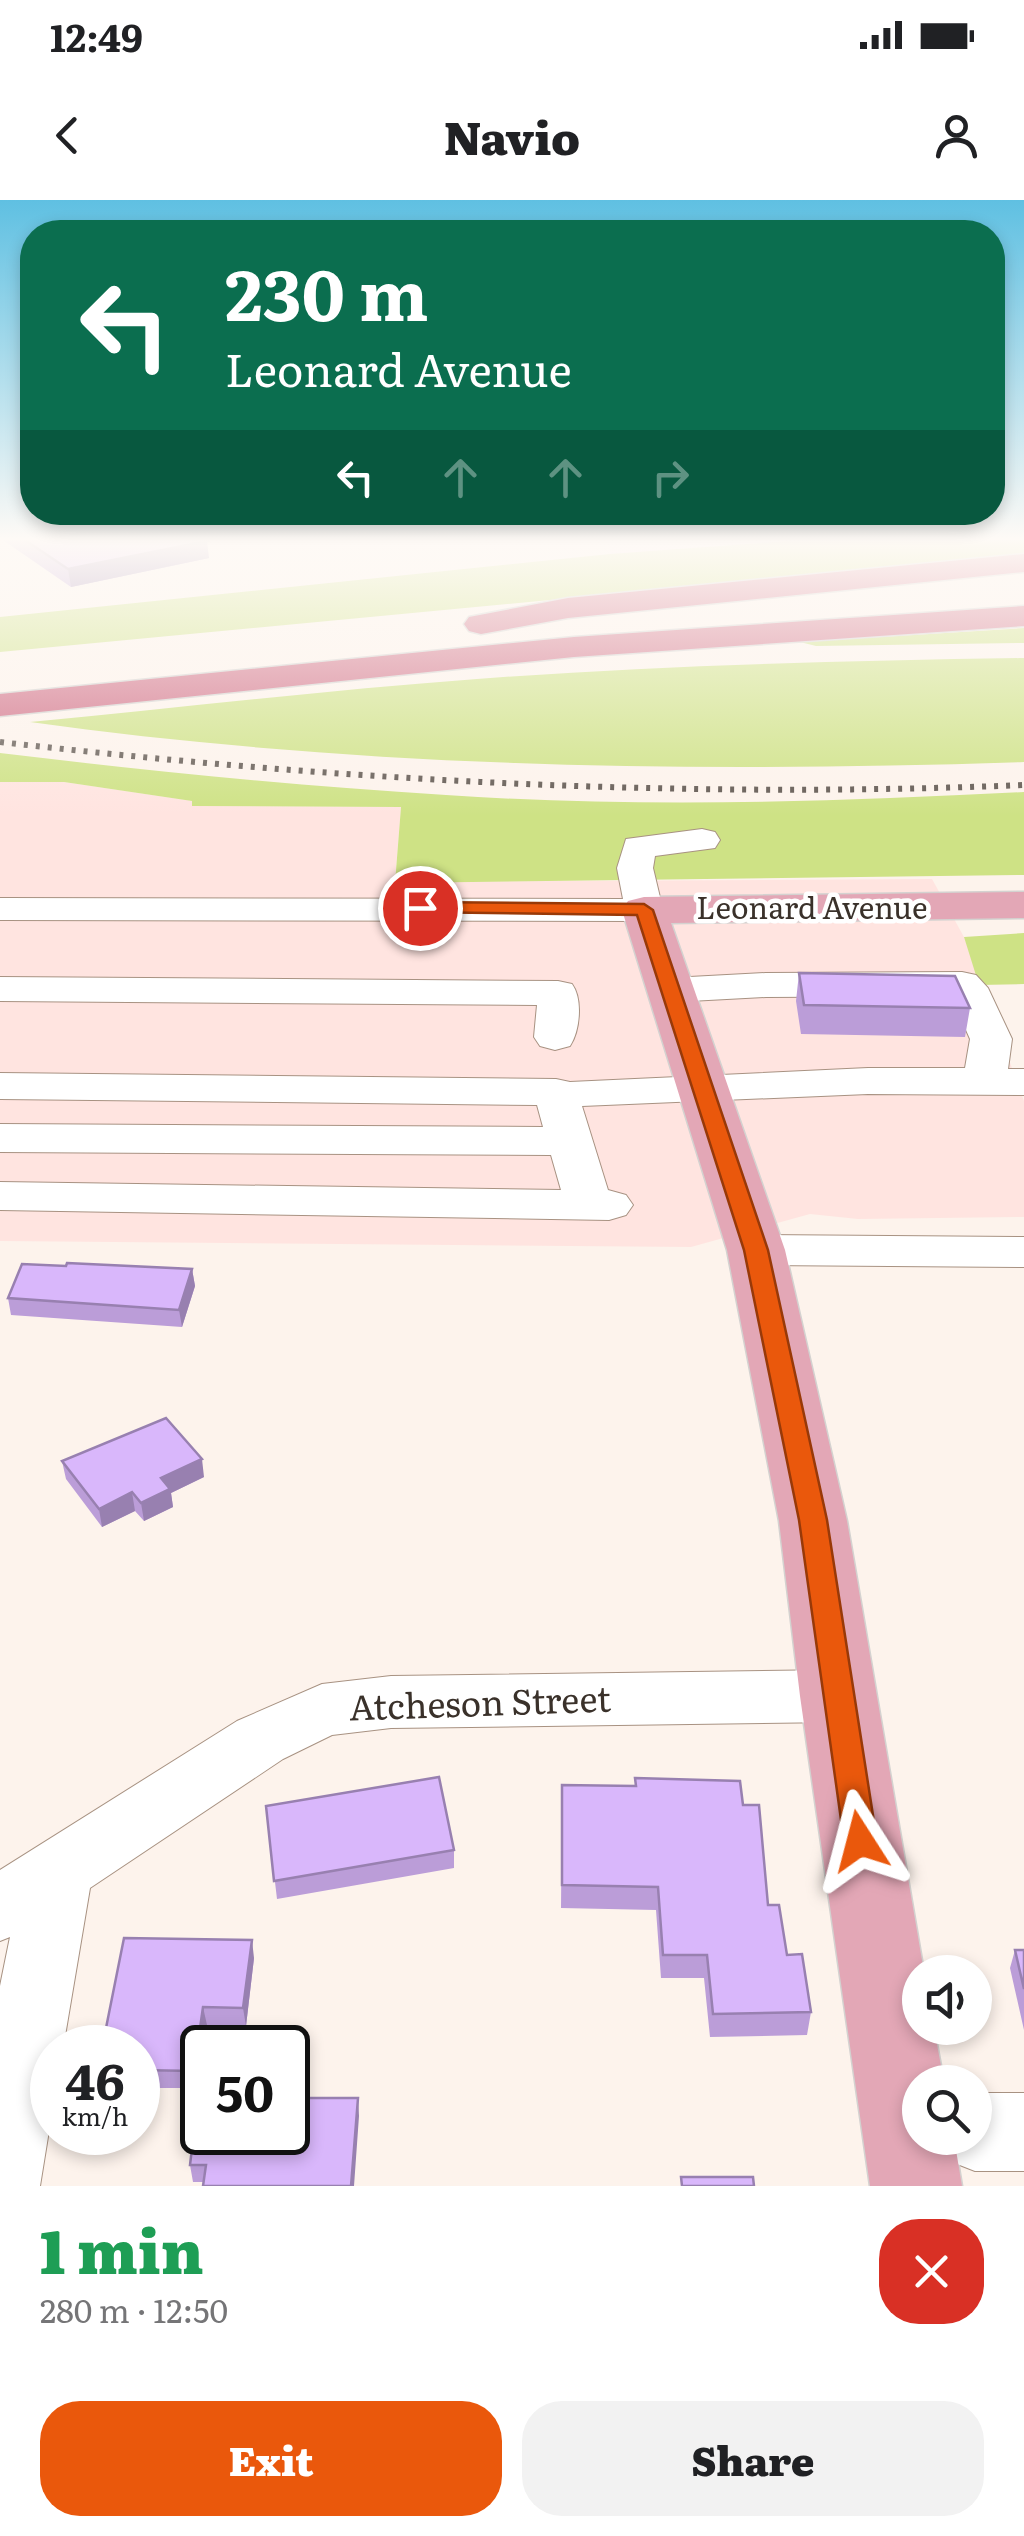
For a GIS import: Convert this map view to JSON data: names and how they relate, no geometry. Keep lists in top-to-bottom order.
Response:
{
  "streets": {
    "main road": ["Leonard Avenue"],
    "street": ["Atcheson Street"]
  },
  "page": {
    "status": "12:49",
    "header": "Navio",
    "turn": ["230 m", "Leonard Avenue"],
    "speed": "46 km/h",
    "limit": "50",
    "heading": ["1 min", "280 m · 12:50"],
    "buttons": ["Exit", "Share"]
  }
}
